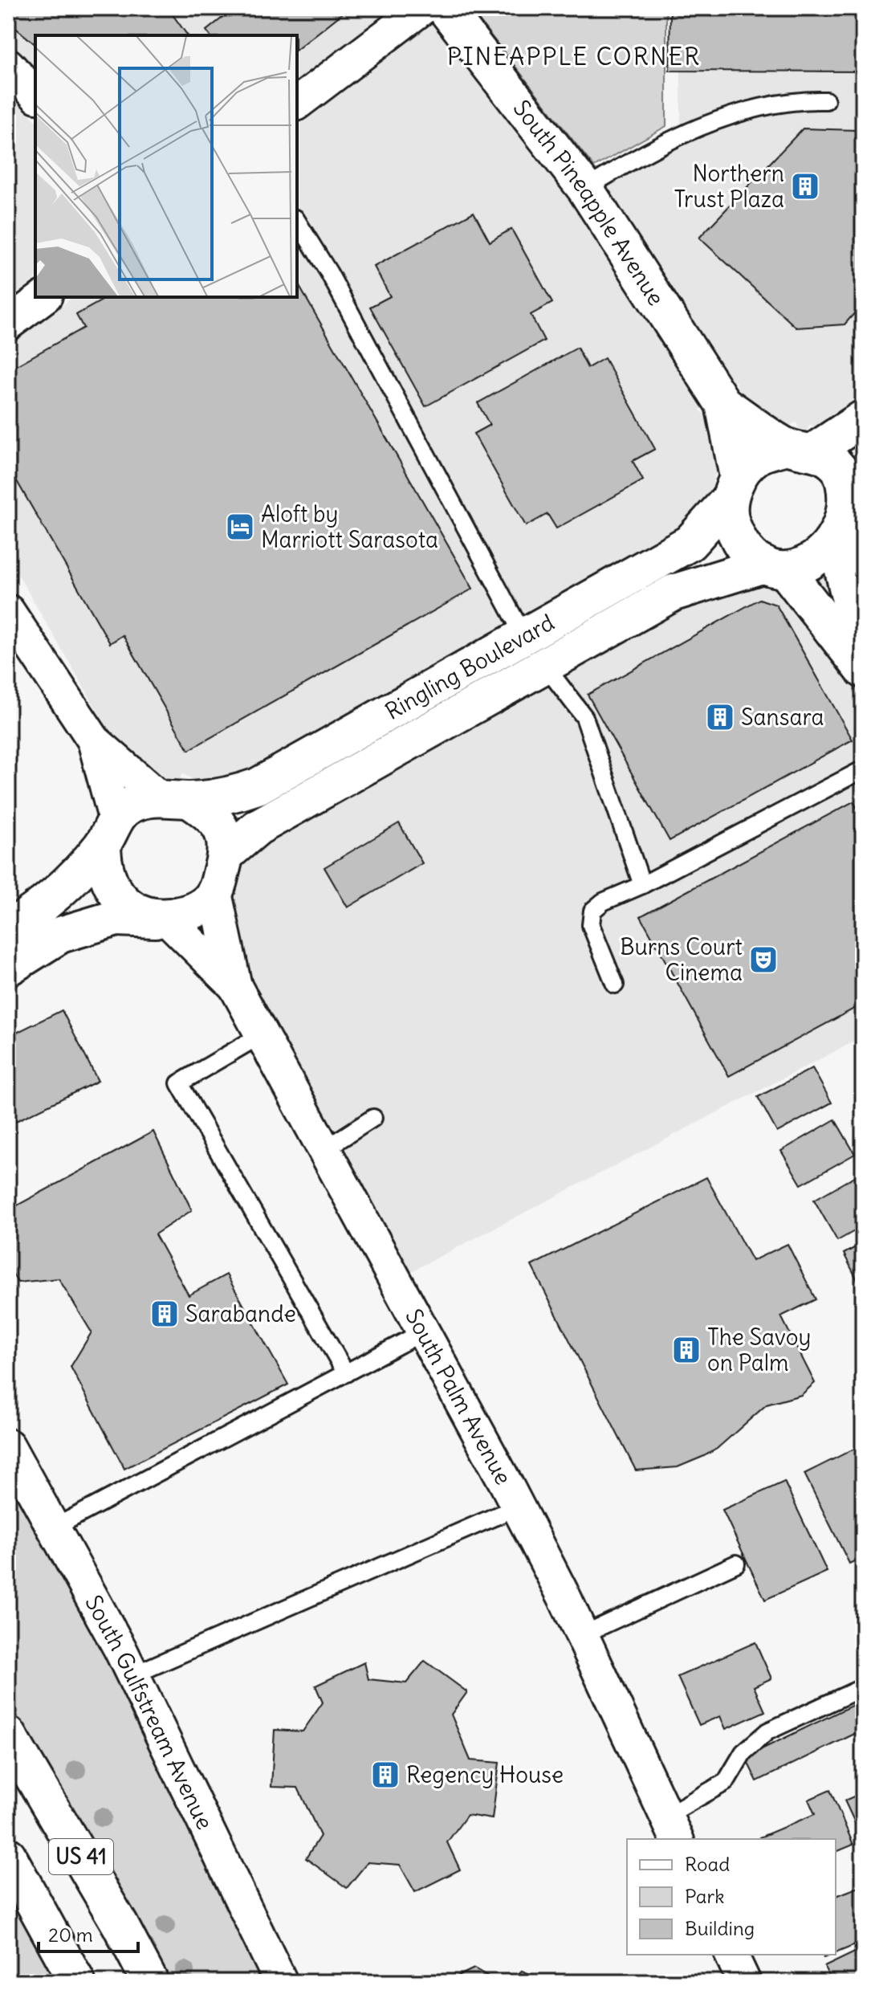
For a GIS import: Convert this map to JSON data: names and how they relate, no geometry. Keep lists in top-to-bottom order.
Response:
{
  "streets": {
    "street": [
      "South Pineapple Avenue",
      "Ringling Boulevard",
      "South Palm Avenue",
      "South Gulfstream Avenue",
      "US 41"
    ]
  },
  "crossings": [
    ["South Pineapple Avenue", "Ringling Boulevard"],
    ["Ringling Boulevard", "South Palm Avenue"]
  ],
  "districts": ["PINEAPPLE CORNER"],
  "places": {
    "building": [
      "Northern Trust Plaza",
      "Sansara",
      "Sarabande",
      "The Savoy on Palm",
      "Regency House"
    ],
    "hotel": ["Aloft by Marriott Sarasota"],
    "theatre": ["Burns Court Cinema"]
  },
  "legend": ["Road", "Park", "Building"],
  "scale_bar": "20 m"
}
